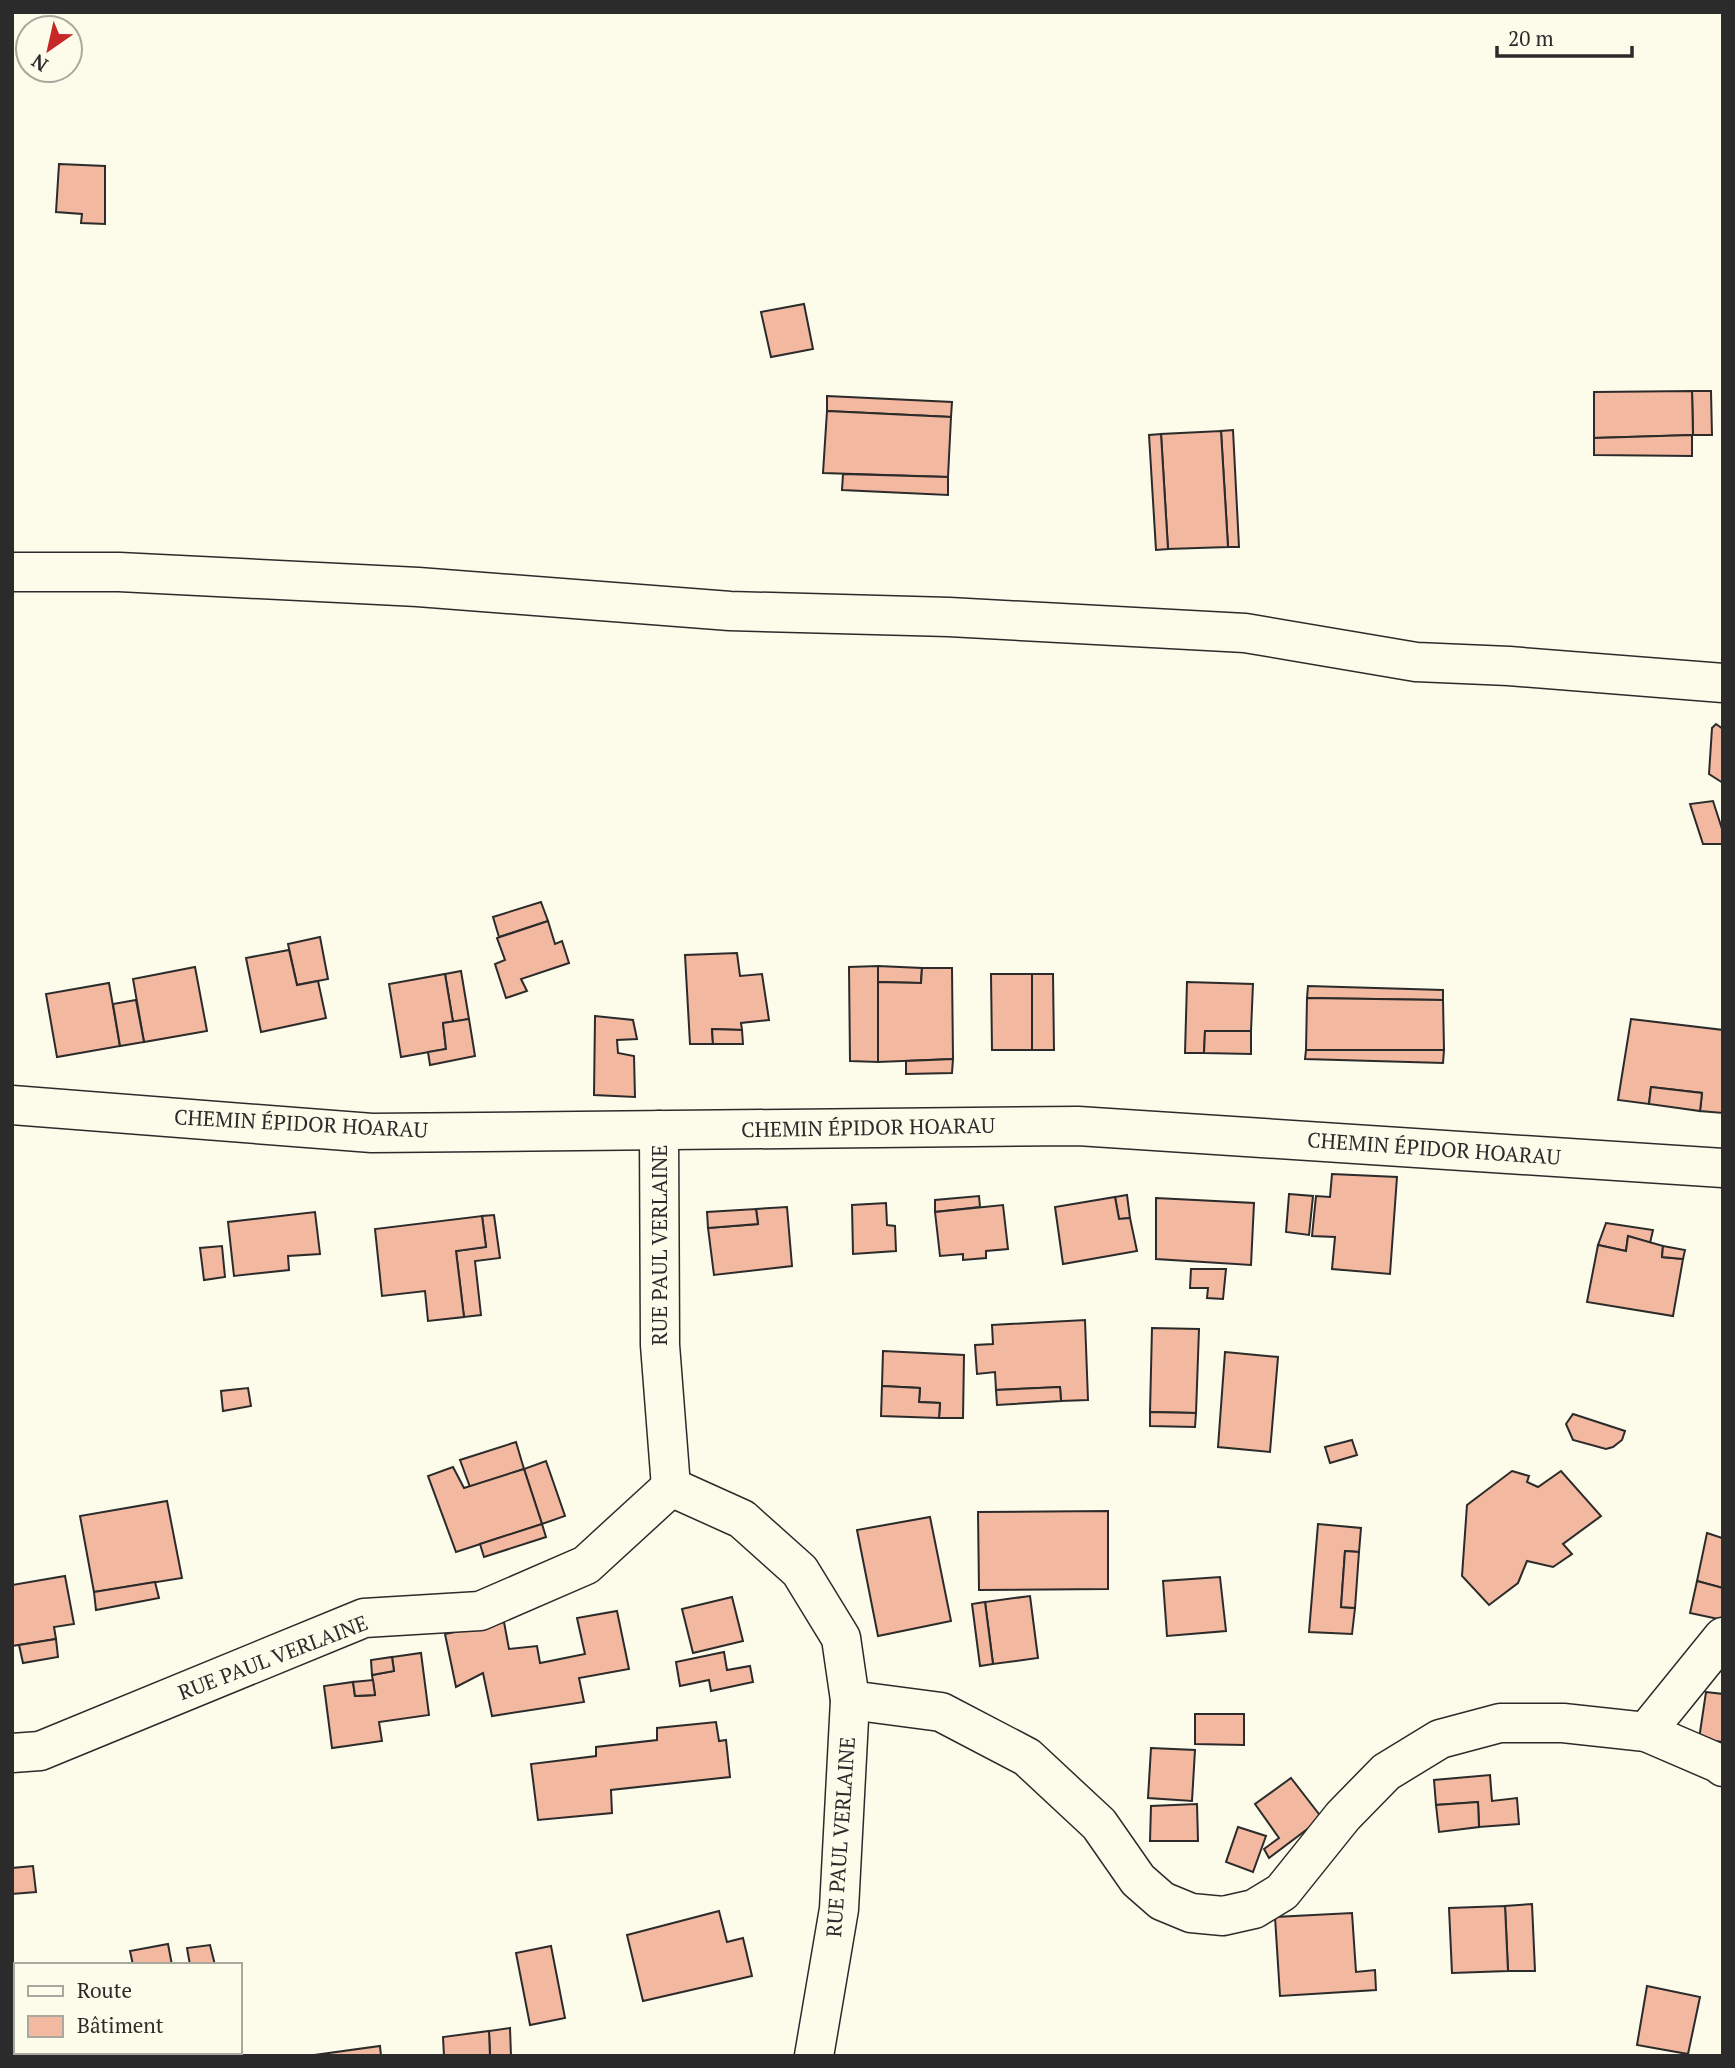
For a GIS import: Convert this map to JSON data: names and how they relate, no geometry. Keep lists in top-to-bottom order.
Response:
{
  "streets": {
    "street": ["CHEMIN ÉPIDOR HOARAU", "RUE PAUL VERLAINE"]
  },
  "crossings": [
    ["CHEMIN ÉPIDOR HOARAU", "RUE PAUL VERLAINE"]
  ],
  "legend": ["Route", "Bâtiment"],
  "scale_bar": "20 m",
  "north": "bottom left"
}
